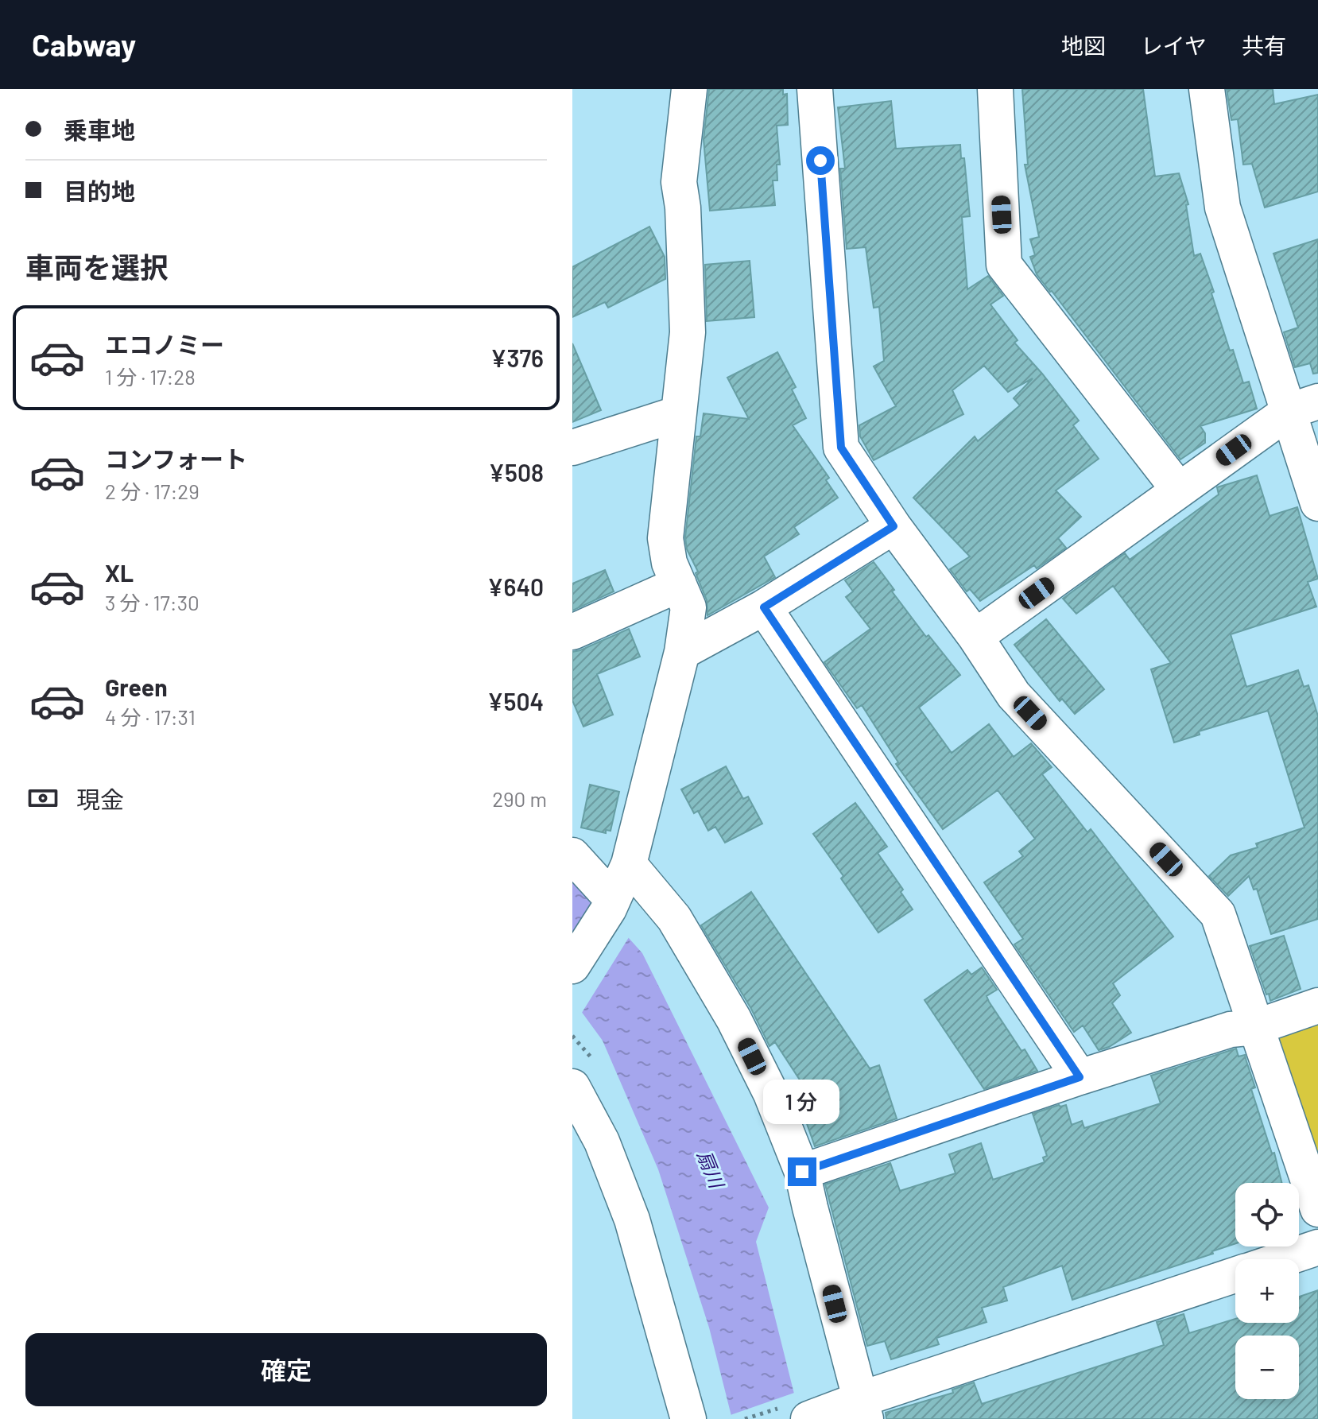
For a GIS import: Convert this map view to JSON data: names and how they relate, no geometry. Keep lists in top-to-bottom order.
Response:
{
  "water": ["扇川"],
  "page": {
    "header": "Cabway",
    "nav": ["地図", "レイヤ", "共有"],
    "banner": ["乗車地", "目的地"],
    "heading": "車両を選択",
    "list": [
      {
        "name": "エコノミー",
        "note": "1 分 · 17:28",
        "value": "¥376"
      },
      {
        "name": "コンフォート",
        "note": "2 分 · 17:29",
        "value": "¥508"
      },
      {
        "name": "XL",
        "note": "3 分 · 17:30",
        "value": "¥640"
      },
      {
        "name": "Green",
        "note": "4 分 · 17:31",
        "value": "¥504"
      }
    ],
    "pay": ["現金", "290 m"],
    "bubble": "1 分",
    "map_buttons": ["+", "−"],
    "buttons": "確定"
  }
}
